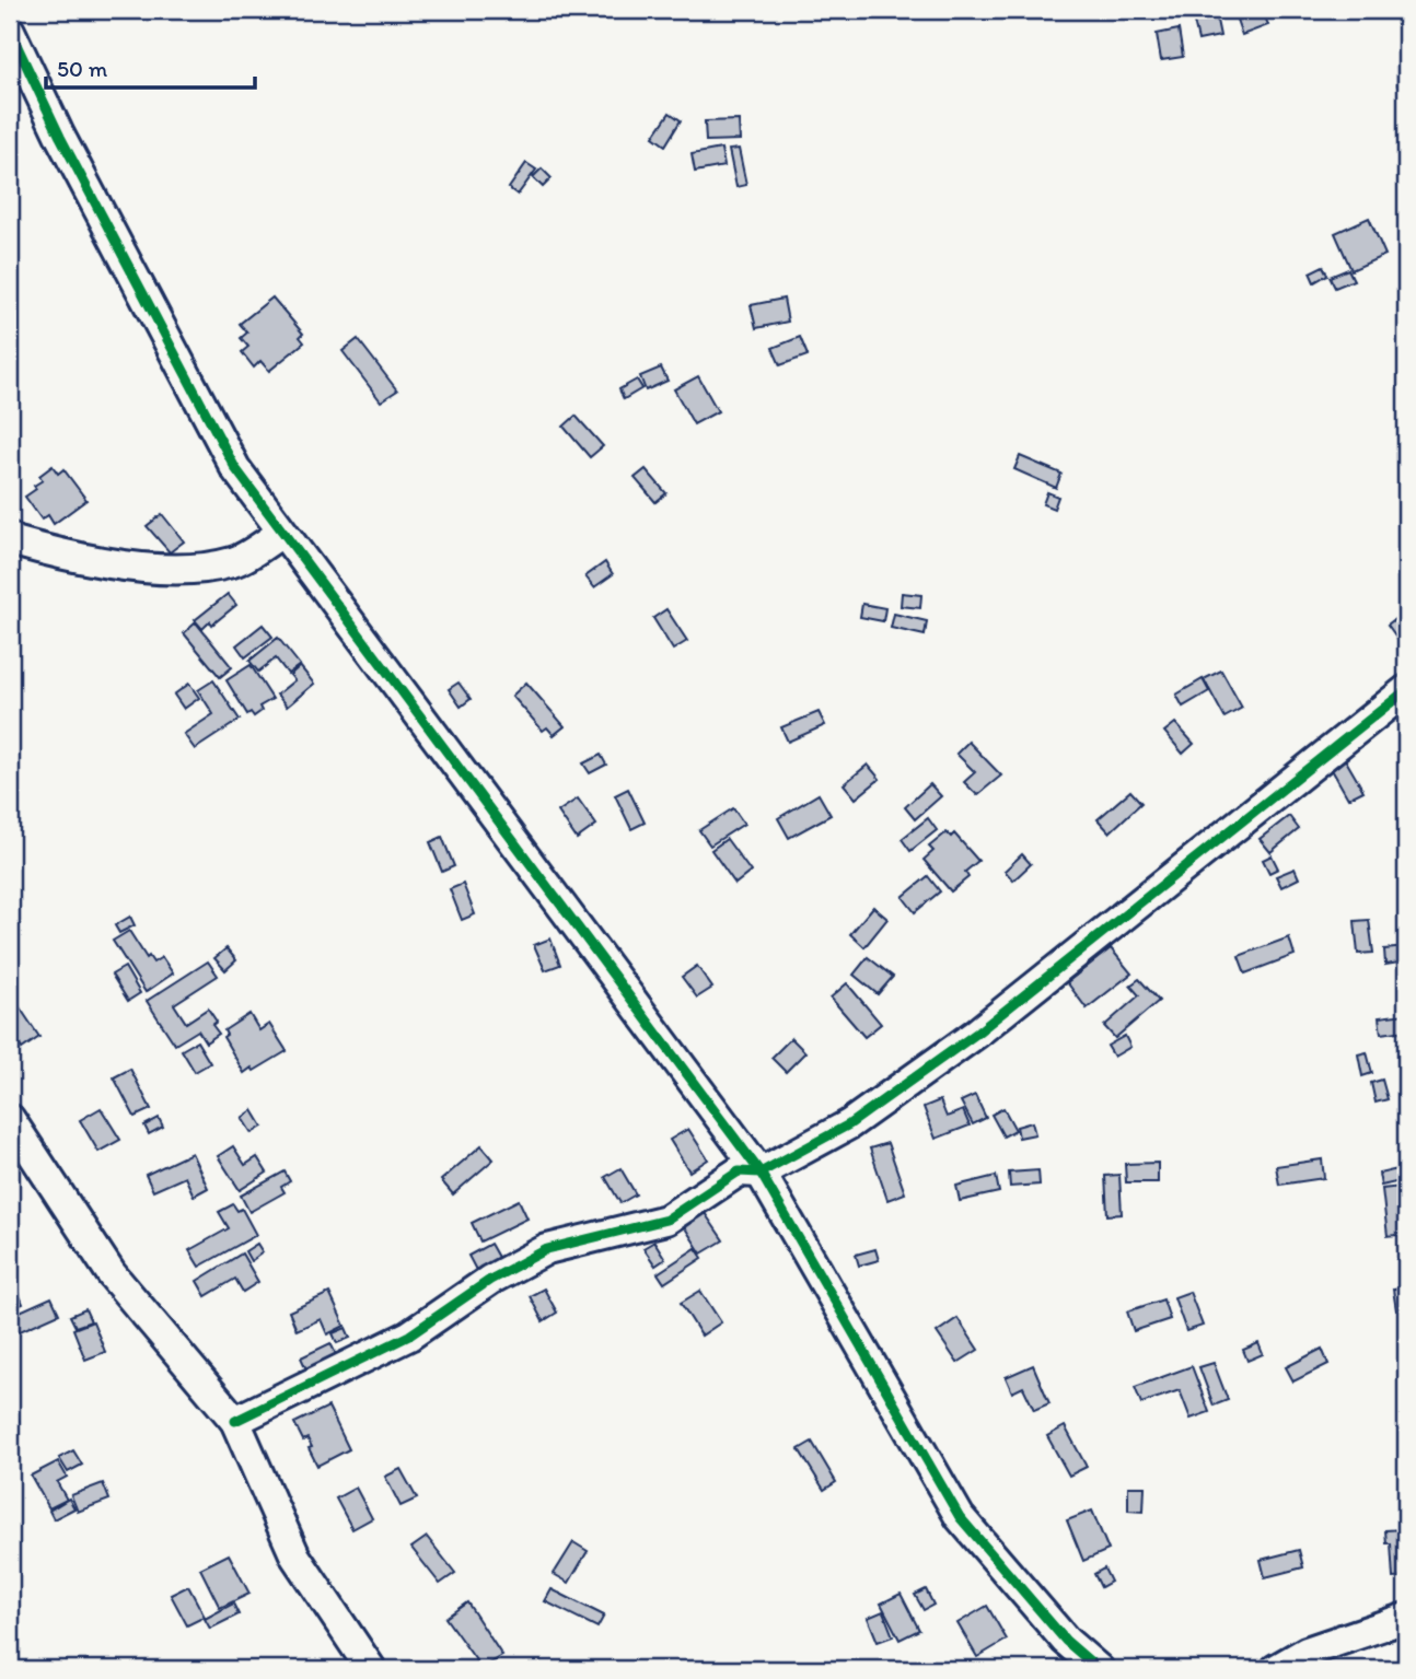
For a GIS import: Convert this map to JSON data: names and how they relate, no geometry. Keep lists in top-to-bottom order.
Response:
{
  "scale_bar": "50 m"
}
